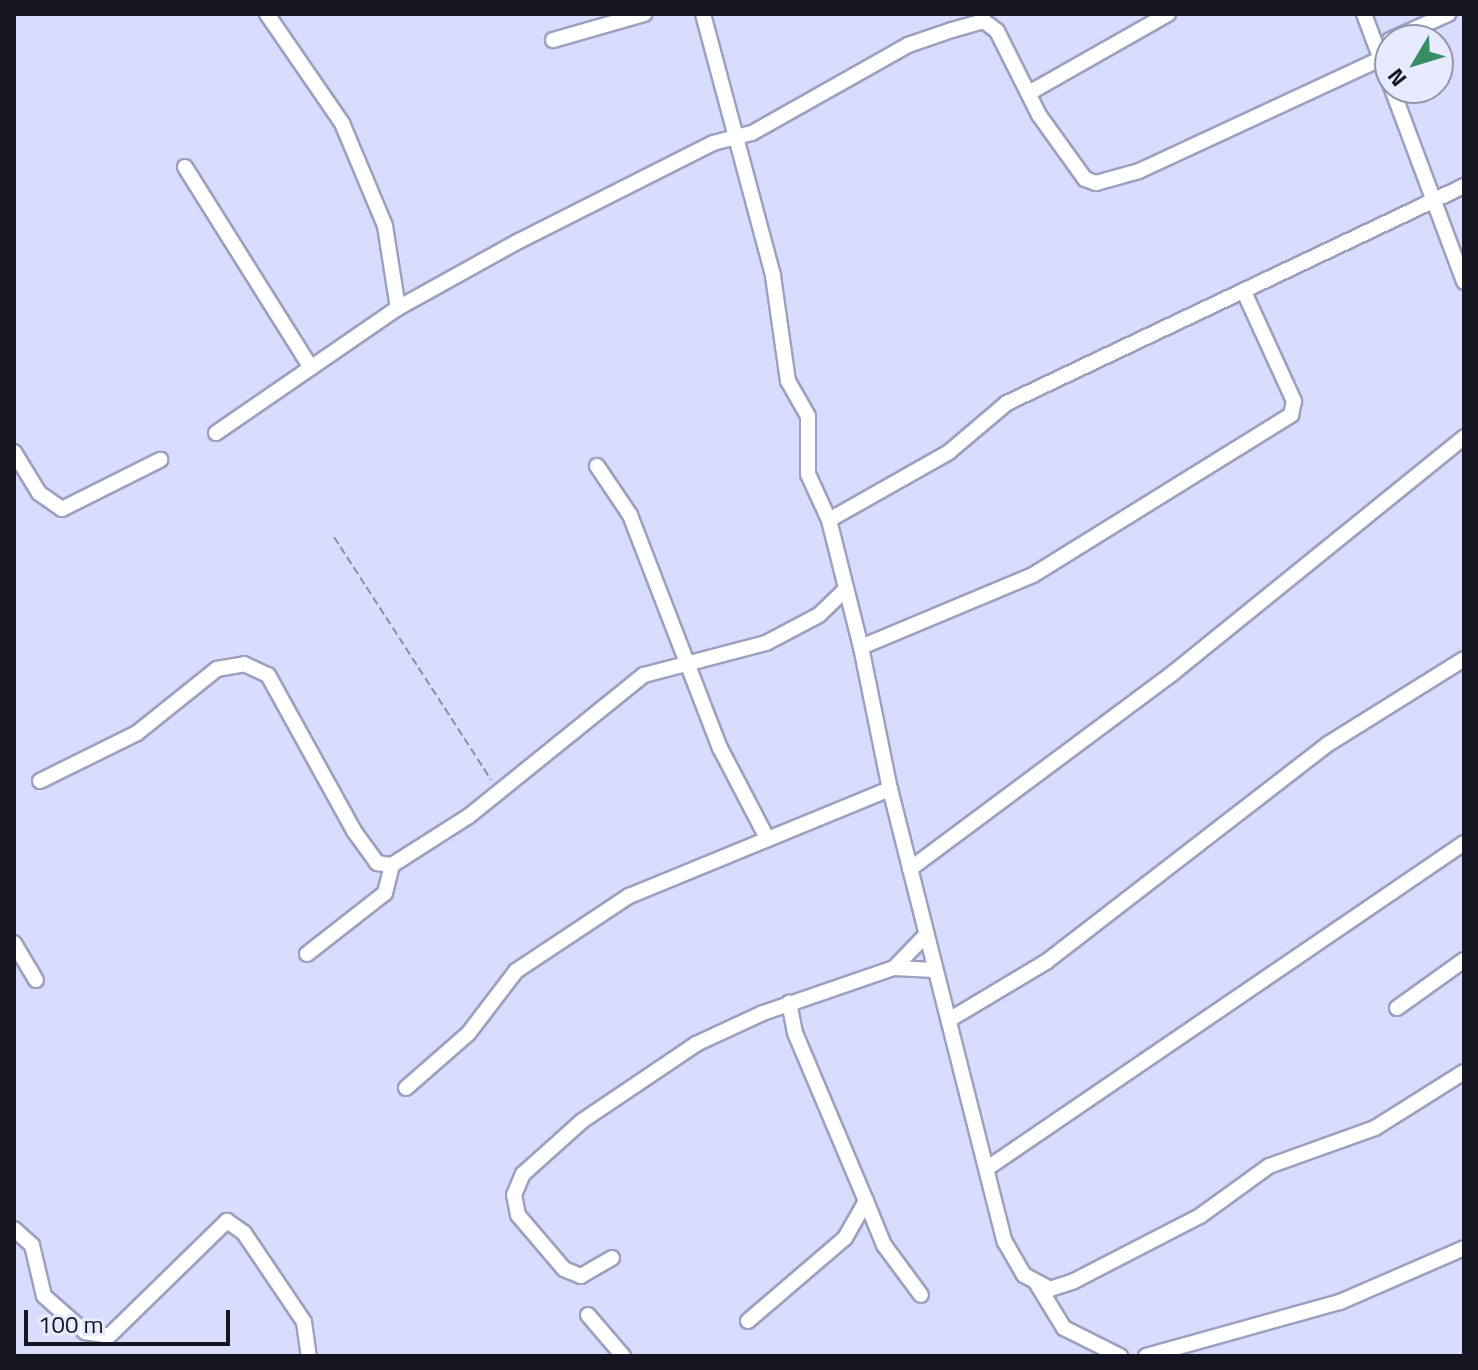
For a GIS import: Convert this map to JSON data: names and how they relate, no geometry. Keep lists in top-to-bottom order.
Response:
{
  "scale_bar": "100 m",
  "north": "bottom left"
}
